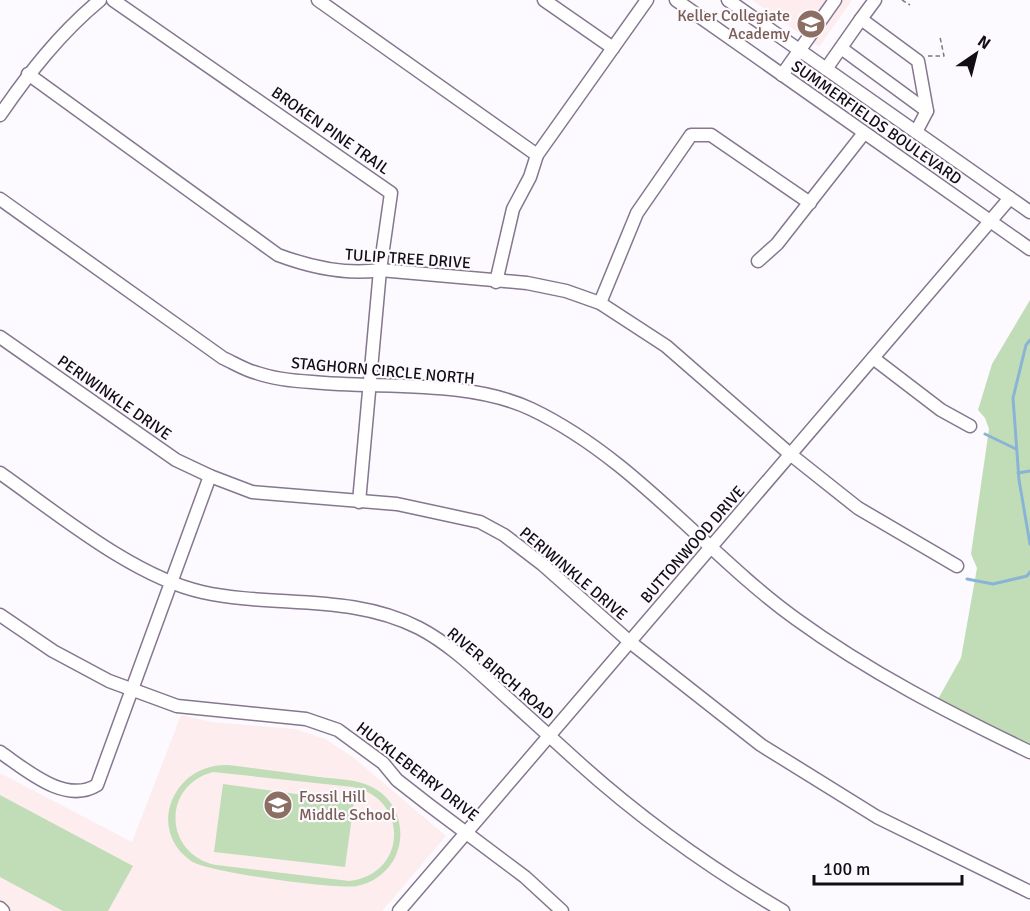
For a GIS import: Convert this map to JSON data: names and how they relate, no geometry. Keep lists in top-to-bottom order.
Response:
{
  "streets": {
    "street": [
      "SUMMERFIELDS BOULEVARD",
      "BROKEN PINE TRAIL",
      "TULIP TREE DRIVE",
      "STAGHORN CIRCLE NORTH",
      "PERIWINKLE DRIVE",
      "BUTTONWOOD DRIVE",
      "RIVER BIRCH ROAD",
      "HUCKLEBERRY DRIVE"
    ]
  },
  "crossings": [
    ["SUMMERFIELDS BOULEVARD", "BUTTONWOOD DRIVE"],
    ["BROKEN PINE TRAIL", "TULIP TREE DRIVE"],
    ["BROKEN PINE TRAIL", "STAGHORN CIRCLE NORTH"],
    ["BROKEN PINE TRAIL", "PERIWINKLE DRIVE"],
    ["TULIP TREE DRIVE", "BUTTONWOOD DRIVE"],
    ["STAGHORN CIRCLE NORTH", "BUTTONWOOD DRIVE"],
    ["PERIWINKLE DRIVE", "BUTTONWOOD DRIVE"],
    ["BUTTONWOOD DRIVE", "RIVER BIRCH ROAD"],
    ["BUTTONWOOD DRIVE", "HUCKLEBERRY DRIVE"]
  ],
  "places": {
    "school or university": ["Keller Collegiate Academy", "Fossil Hill Middle School"]
  },
  "scale_bar": "100 m",
  "north": "top right"
}
